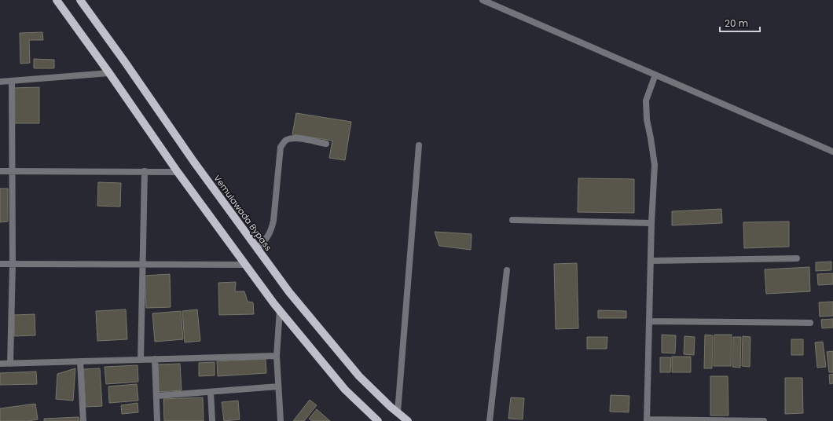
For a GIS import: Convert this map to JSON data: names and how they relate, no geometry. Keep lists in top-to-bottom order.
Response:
{
  "streets": {
    "main road": ["Vemulawada Bypass"]
  },
  "scale_bar": "20 m"
}
